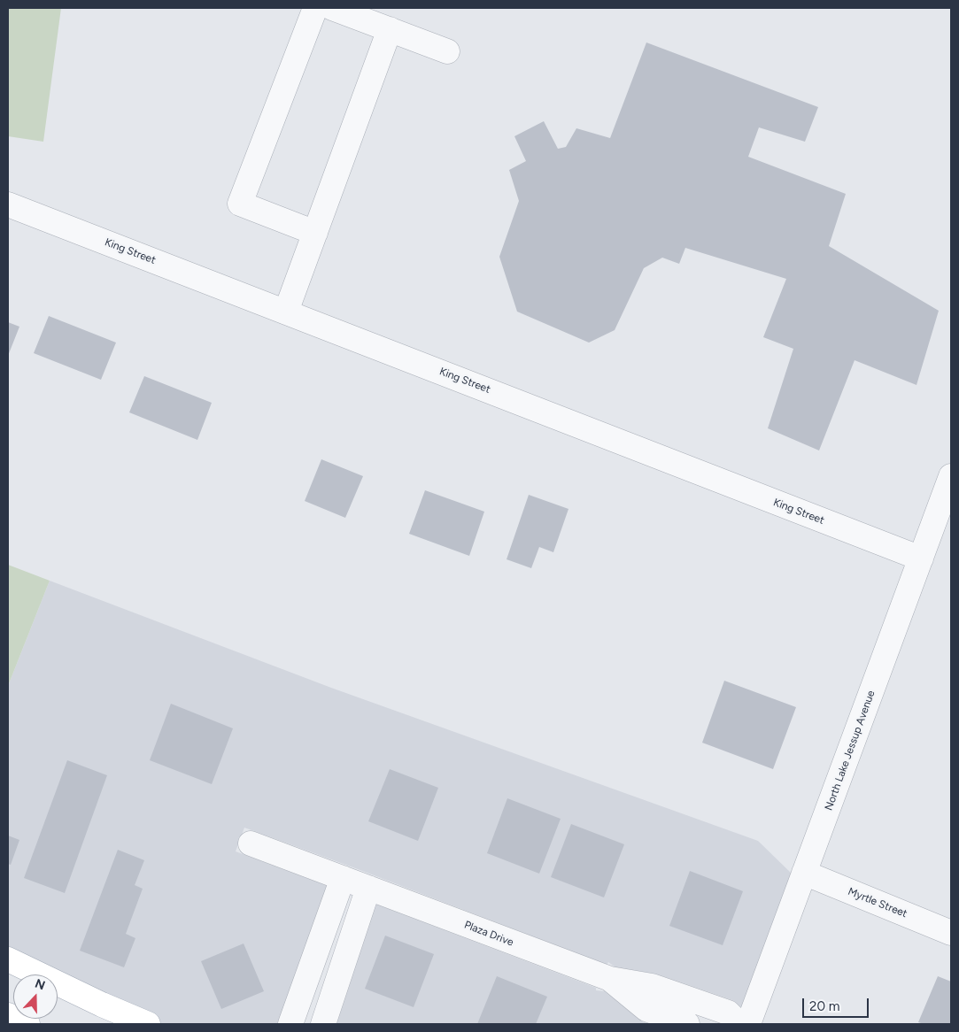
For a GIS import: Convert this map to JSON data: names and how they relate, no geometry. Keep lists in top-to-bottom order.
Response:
{
  "streets": {
    "street": [
      "King Street",
      "North Lake Jessup Avenue",
      "Myrtle Street",
      "Plaza Drive"
    ]
  },
  "crossings": [
    ["King Street", "North Lake Jessup Avenue"],
    ["North Lake Jessup Avenue", "Myrtle Street"]
  ],
  "scale_bar": "20 m",
  "north": "top"
}
